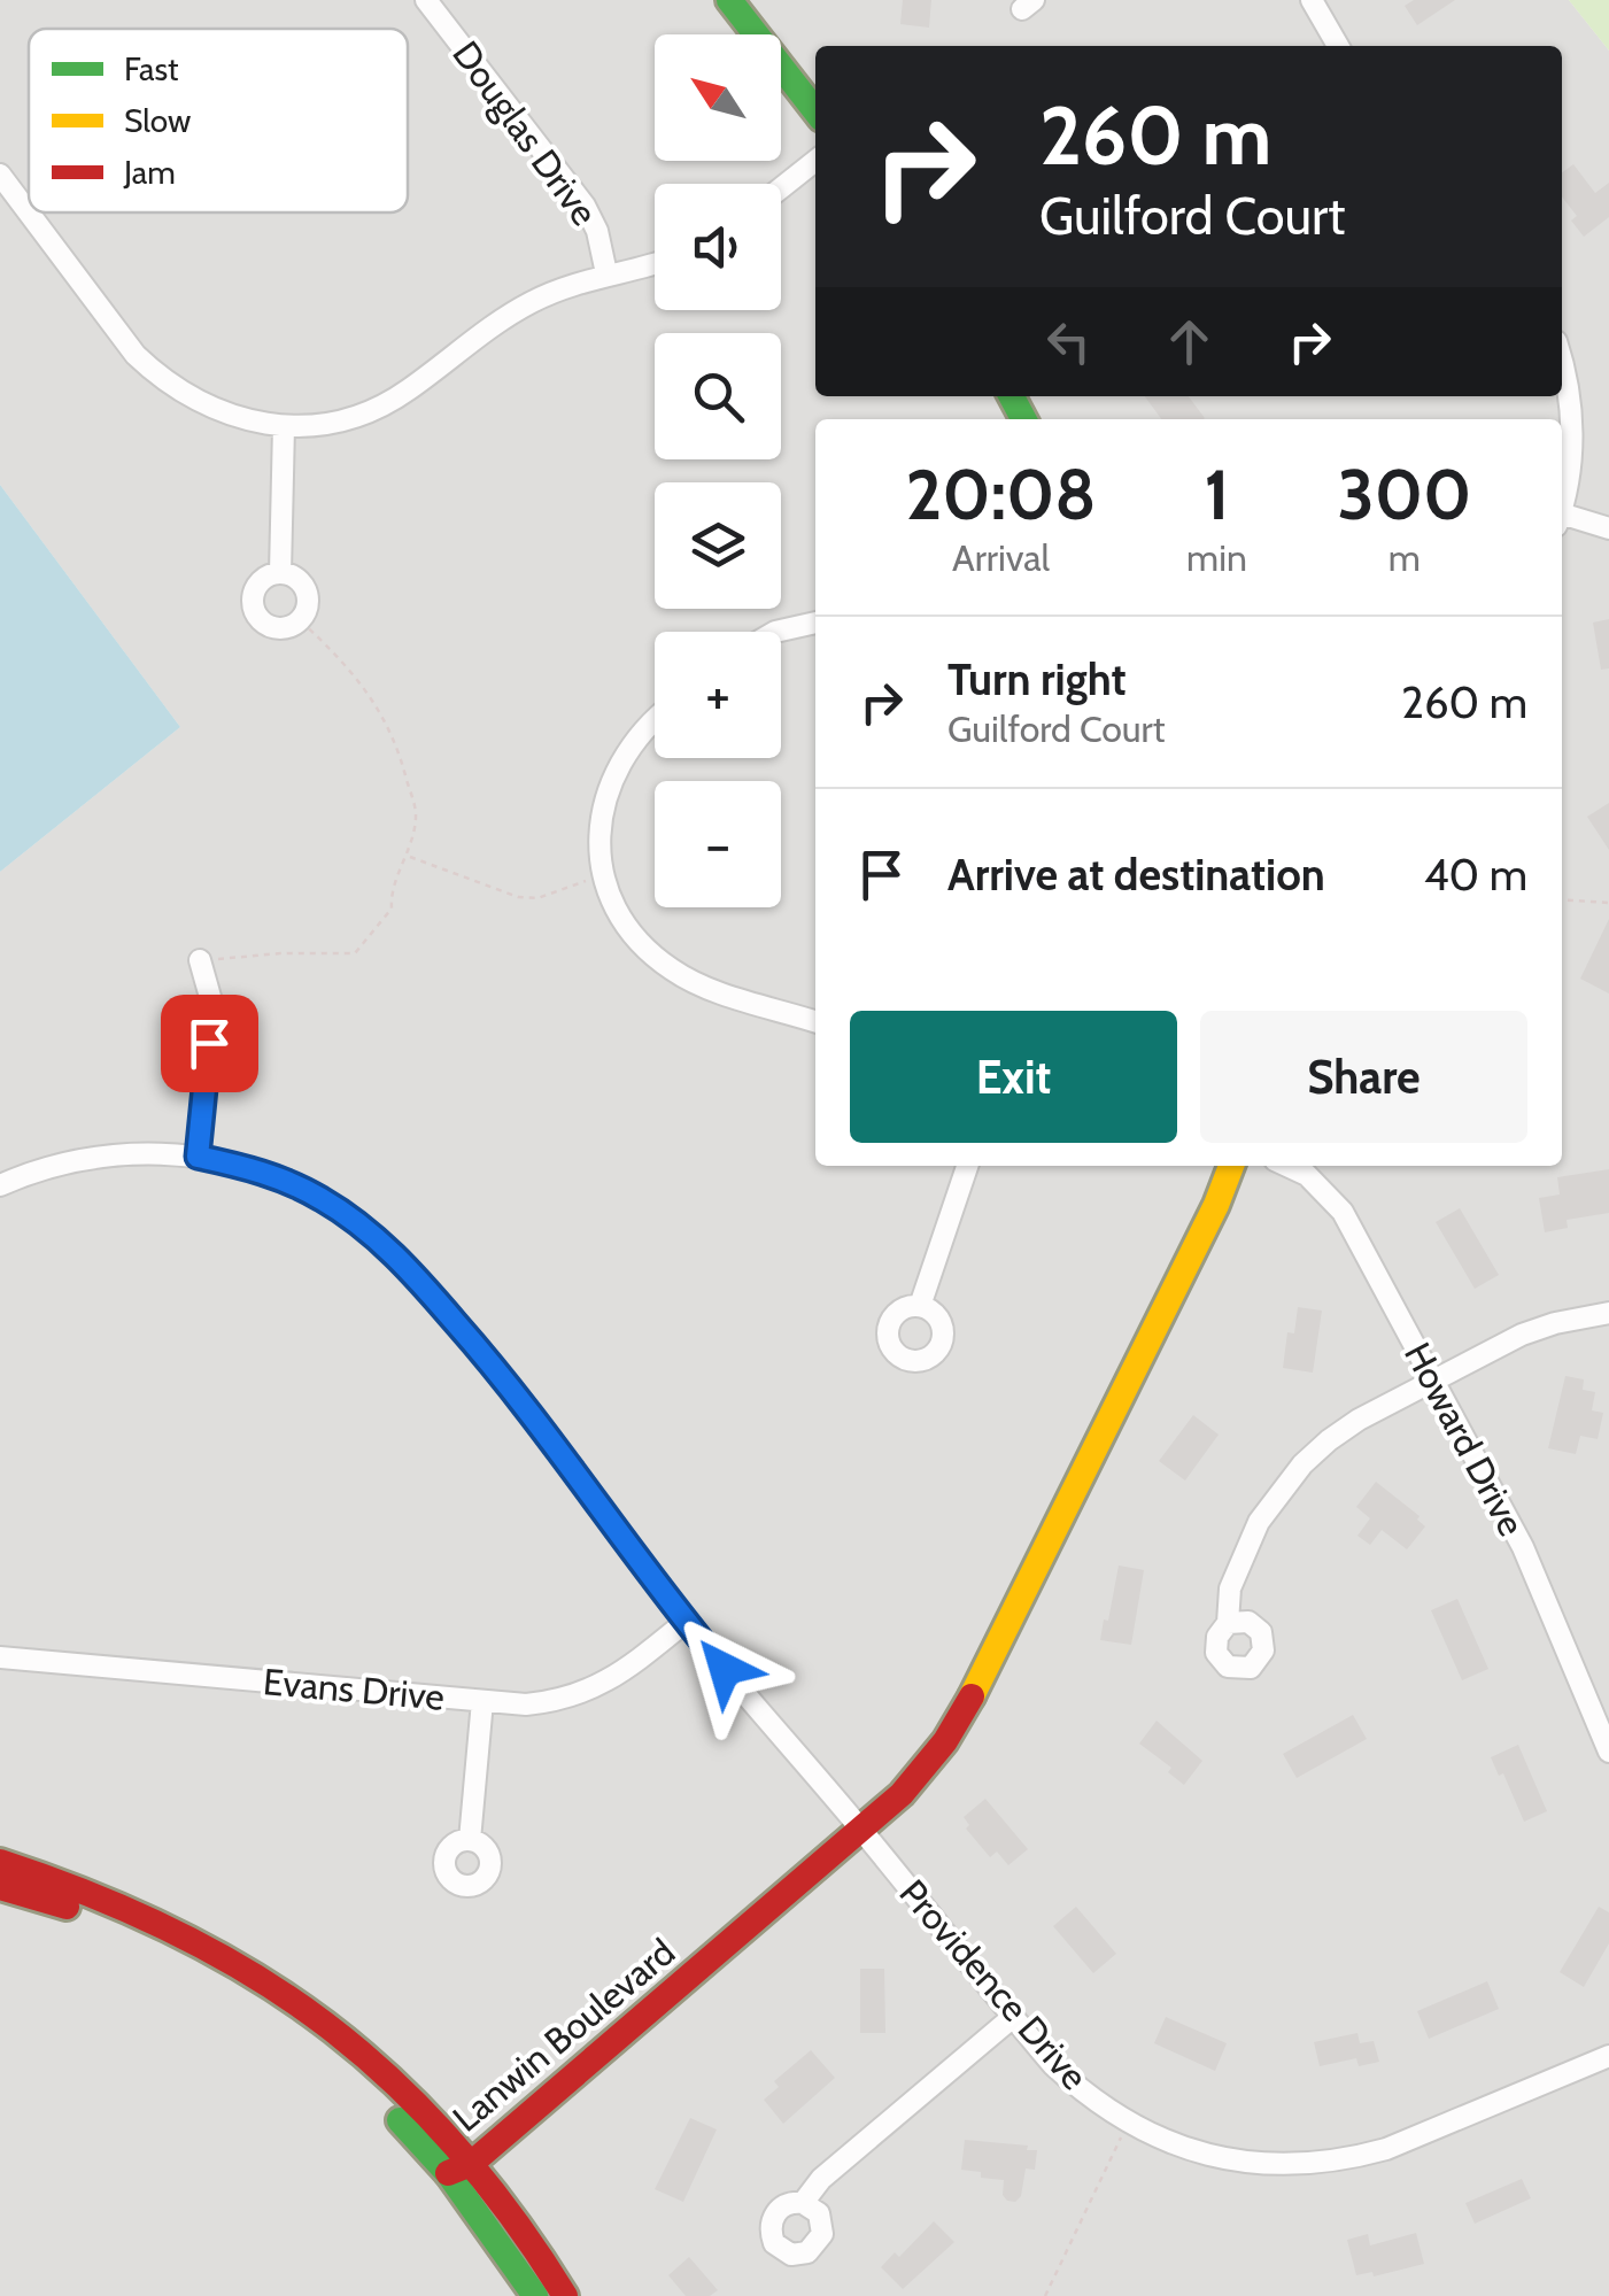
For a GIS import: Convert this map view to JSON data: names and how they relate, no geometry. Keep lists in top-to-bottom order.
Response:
{
  "streets": {
    "street": [
      "Douglas Drive",
      "Howard Drive",
      "Evans Drive",
      "Providence Drive",
      "Lanwin Boulevard"
    ]
  },
  "crossings": [
    ["Evans Drive", "Providence Drive"],
    ["Providence Drive", "Lanwin Boulevard"]
  ],
  "legend": ["Fast", "Slow", "Jam"],
  "north": "top left",
  "page": {
    "map_buttons": ["+", "−"],
    "turn": ["260 m", "Guilford Court"],
    "eta": [
      "20:08",
      "Arrival",
      "1",
      "min",
      "300",
      "m"
    ],
    "list": [
      {
        "name": "Turn right",
        "note": "Guilford Court",
        "value": "260 m"
      },
      {
        "name": "Arrive at destination",
        "value": "40 m"
      }
    ],
    "buttons": ["Exit", "Share"]
  }
}
